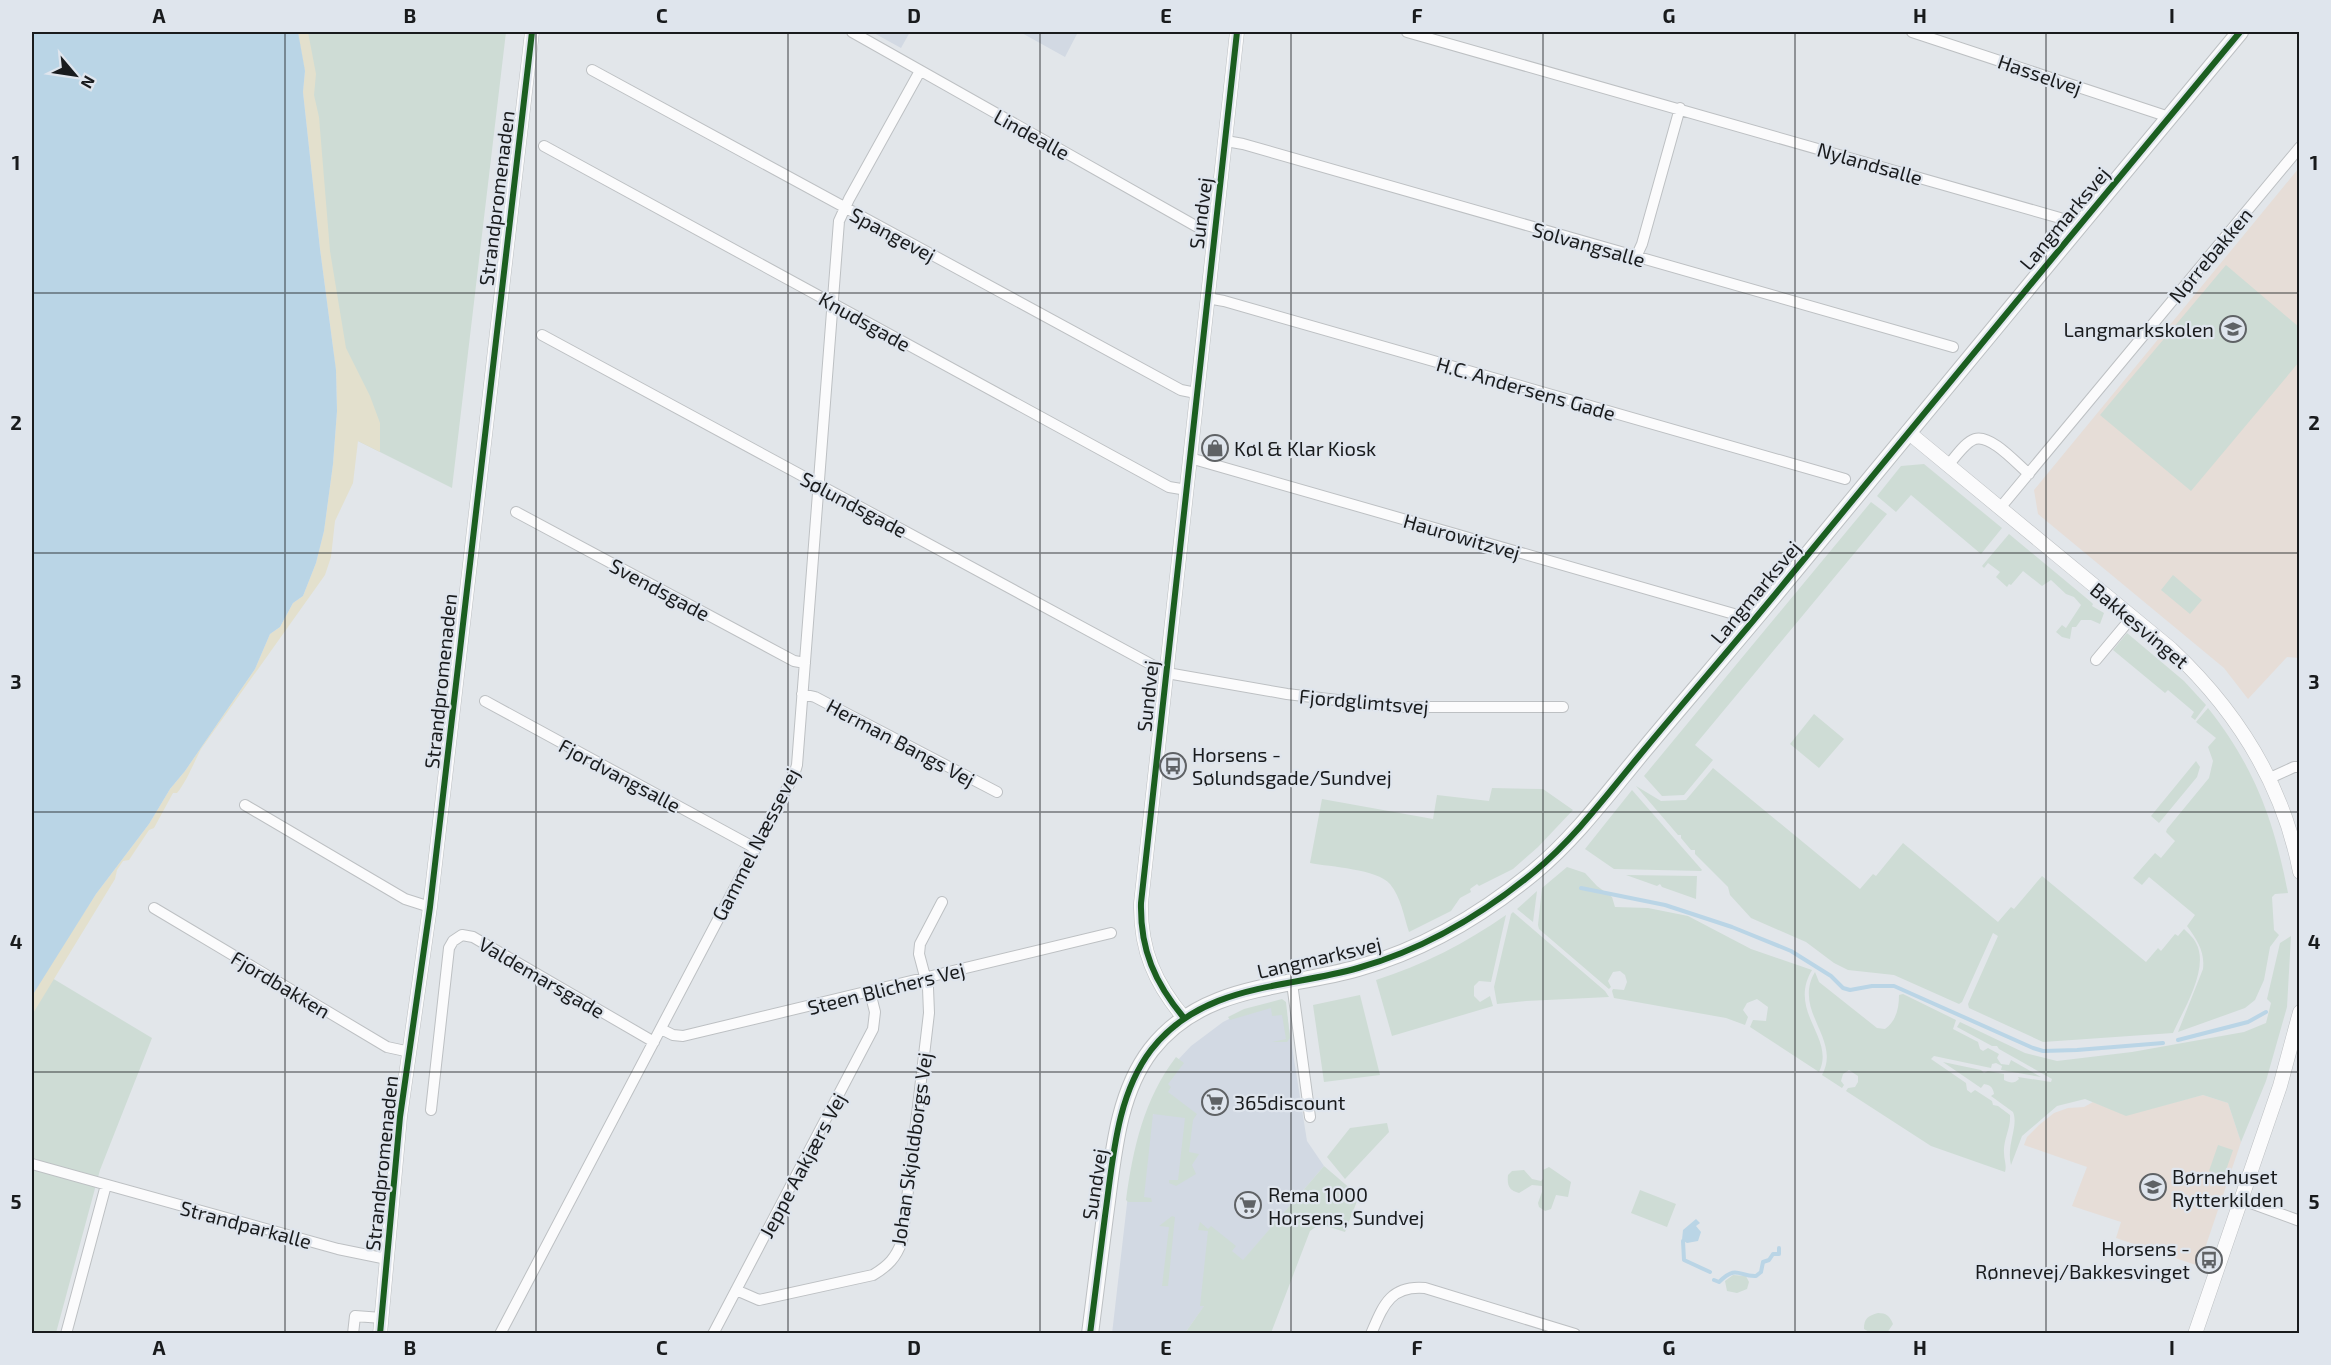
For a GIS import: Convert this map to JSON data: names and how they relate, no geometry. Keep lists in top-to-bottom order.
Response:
{
  "streets": {
    "main road": ["Sundvej", "Langmarksvej"],
    "street": [
      "Hasselvej",
      "Lindealle",
      "Nylandsalle",
      "Strandpromenaden",
      "Spangevej",
      "Solvangsalle",
      "Nørrebakken",
      "Knudsgade",
      "H.C. Andersens Gade",
      "Sølundsgade",
      "Haurowitzvej",
      "Svendsgade",
      "Bakkesvinget",
      "Fjordglimtsvej",
      "Herman Bangs Vej",
      "Fjordvangsalle",
      "Gammel Næssevej",
      "Valdemarsgade",
      "Fjordbakken",
      "Steen Blichers Vej",
      "Johan Skjoldborgs Vej",
      "Jeppe Aakjærs Vej",
      "Strandparkalle"
    ]
  },
  "crossings": [
    ["Hasselvej", "Langmarksvej"],
    ["Lindealle", "Sundvej"],
    ["Lindealle", "Gammel Næssevej"],
    ["Strandpromenaden", "Fjordbakken"],
    ["Strandpromenaden", "Strandparkalle"],
    ["Sundvej", "Langmarksvej"],
    ["Sundvej", "Spangevej"],
    ["Sundvej", "Solvangsalle"],
    ["Sundvej", "Knudsgade"],
    ["Sundvej", "H.C. Andersens Gade"],
    ["Sundvej", "Sølundsgade"],
    ["Sundvej", "Haurowitzvej"],
    ["Sundvej", "Fjordglimtsvej"],
    ["Langmarksvej", "Bakkesvinget"],
    ["Spangevej", "Gammel Næssevej"],
    ["Nørrebakken", "Bakkesvinget"],
    ["Knudsgade", "Gammel Næssevej"],
    ["Sølundsgade", "Fjordglimtsvej"],
    ["Sølundsgade", "Gammel Næssevej"],
    ["Svendsgade", "Gammel Næssevej"],
    ["Herman Bangs Vej", "Gammel Næssevej"],
    ["Fjordvangsalle", "Gammel Næssevej"],
    ["Gammel Næssevej", "Valdemarsgade"],
    ["Gammel Næssevej", "Steen Blichers Vej"],
    ["Steen Blichers Vej", "Johan Skjoldborgs Vej"],
    ["Steen Blichers Vej", "Jeppe Aakjærs Vej"],
    ["Johan Skjoldborgs Vej", "Jeppe Aakjærs Vej"]
  ],
  "places": {
    "school or university": ["Langmarkskolen", "Børnehuset Rytterkilden"],
    "shop": ["Køl & Klar Kiosk"],
    "bus stop": ["Horsens - Sølundsgade/Sundvej", "Horsens - Rønnevej/Bakkesvinget"],
    "supermarket": ["365discount", "Rema 1000 Horsens, Sundvej"]
  },
  "north": "bottom right",
  "grid": {
    "columns": [
      "A",
      "B",
      "C",
      "D",
      "E",
      "F",
      "G",
      "H",
      "I"
    ],
    "rows": [
      "1",
      "2",
      "3",
      "4",
      "5"
    ]
  }
}
